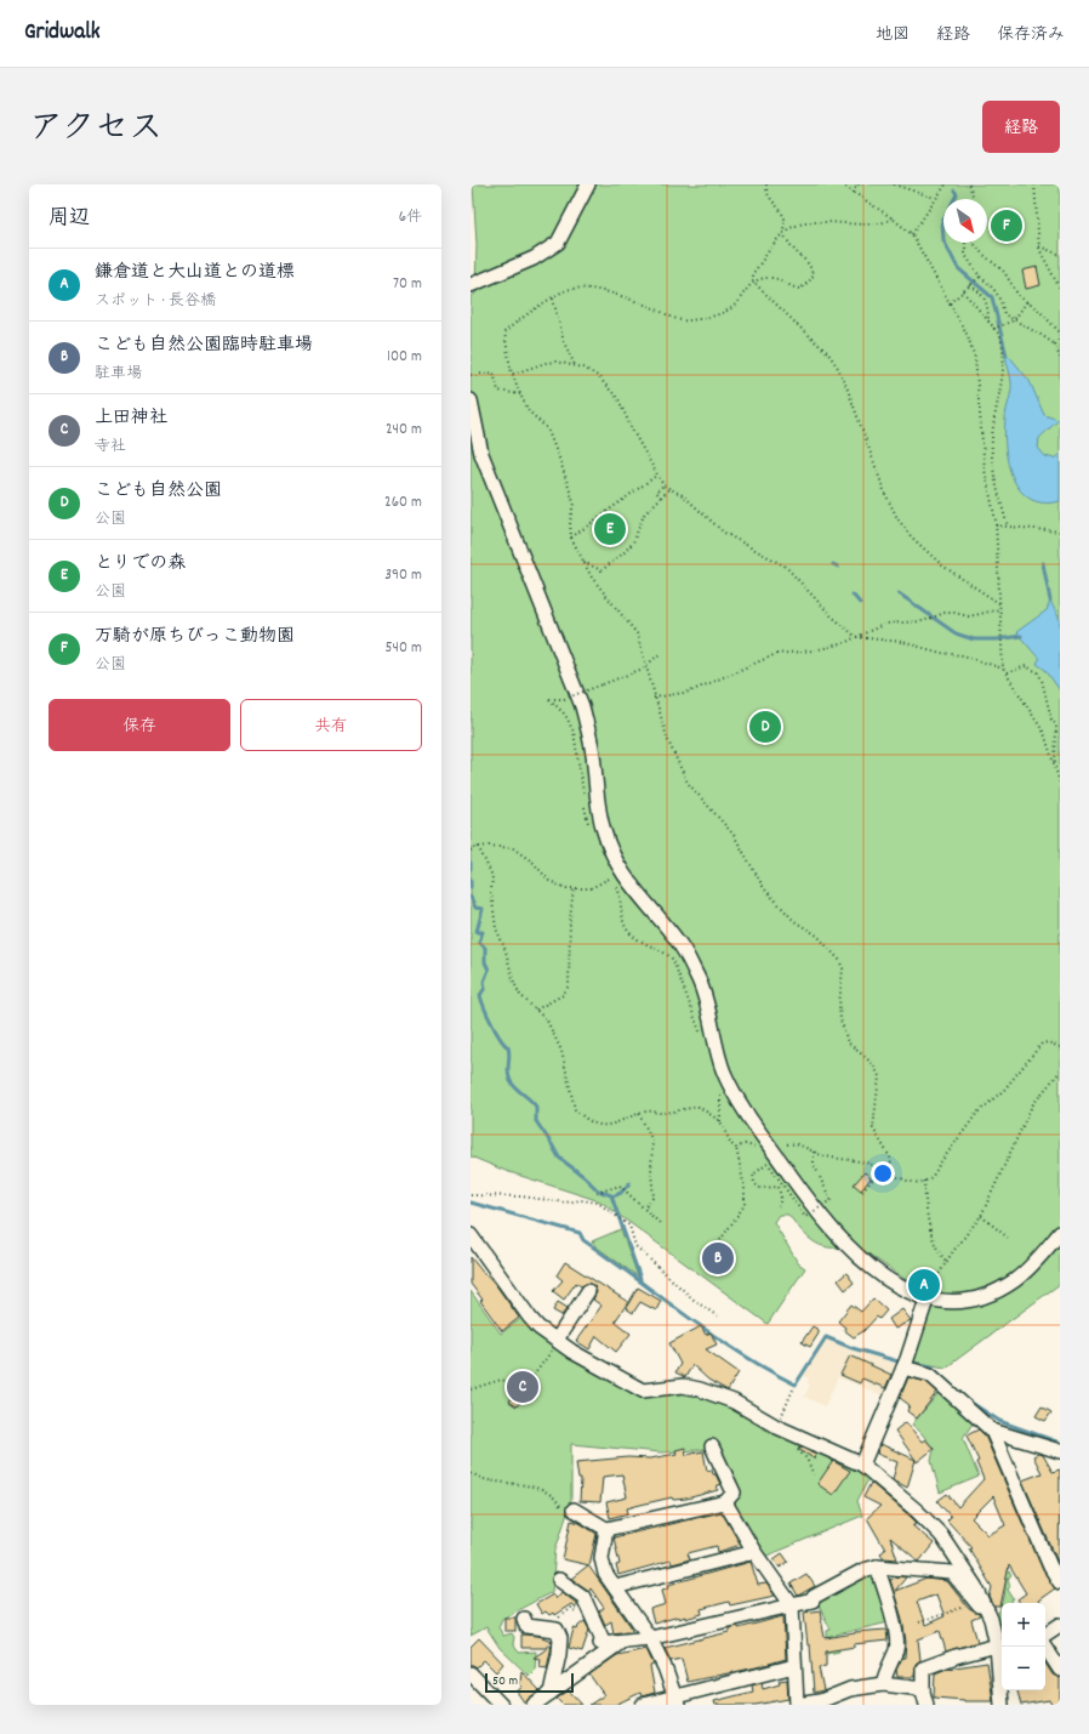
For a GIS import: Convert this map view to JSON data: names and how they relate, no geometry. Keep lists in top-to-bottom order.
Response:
{
  "scale_bar": "50 m",
  "north": "bottom right",
  "page": {
    "header": "Gridwalk",
    "nav": ["地図", "経路", "保存済み"],
    "title": "アクセス",
    "buttons": [
      "経路",
      ["保存", "共有"]
    ],
    "heading": ["周辺", "6件"],
    "pins": [
      "F",
      "E",
      "D",
      "B",
      "A",
      "C"
    ],
    "list": [
      {
        "mark": "A",
        "name": "鎌倉道と大山道との道標",
        "note": "スポット · 長谷橋",
        "value": "70 m"
      },
      {
        "mark": "B",
        "name": "こども自然公園臨時駐車場",
        "note": "駐車場",
        "value": "100 m"
      },
      {
        "mark": "C",
        "name": "上田神社",
        "note": "寺社",
        "value": "240 m"
      },
      {
        "mark": "D",
        "name": "こども自然公園",
        "note": "公園",
        "value": "260 m"
      },
      {
        "mark": "E",
        "name": "とりでの森",
        "note": "公園",
        "value": "390 m"
      },
      {
        "mark": "F",
        "name": "万騎が原ちびっこ動物園",
        "note": "公園",
        "value": "540 m"
      }
    ],
    "map_buttons": ["+", "−"],
    "scale": "50 m"
  }
}
